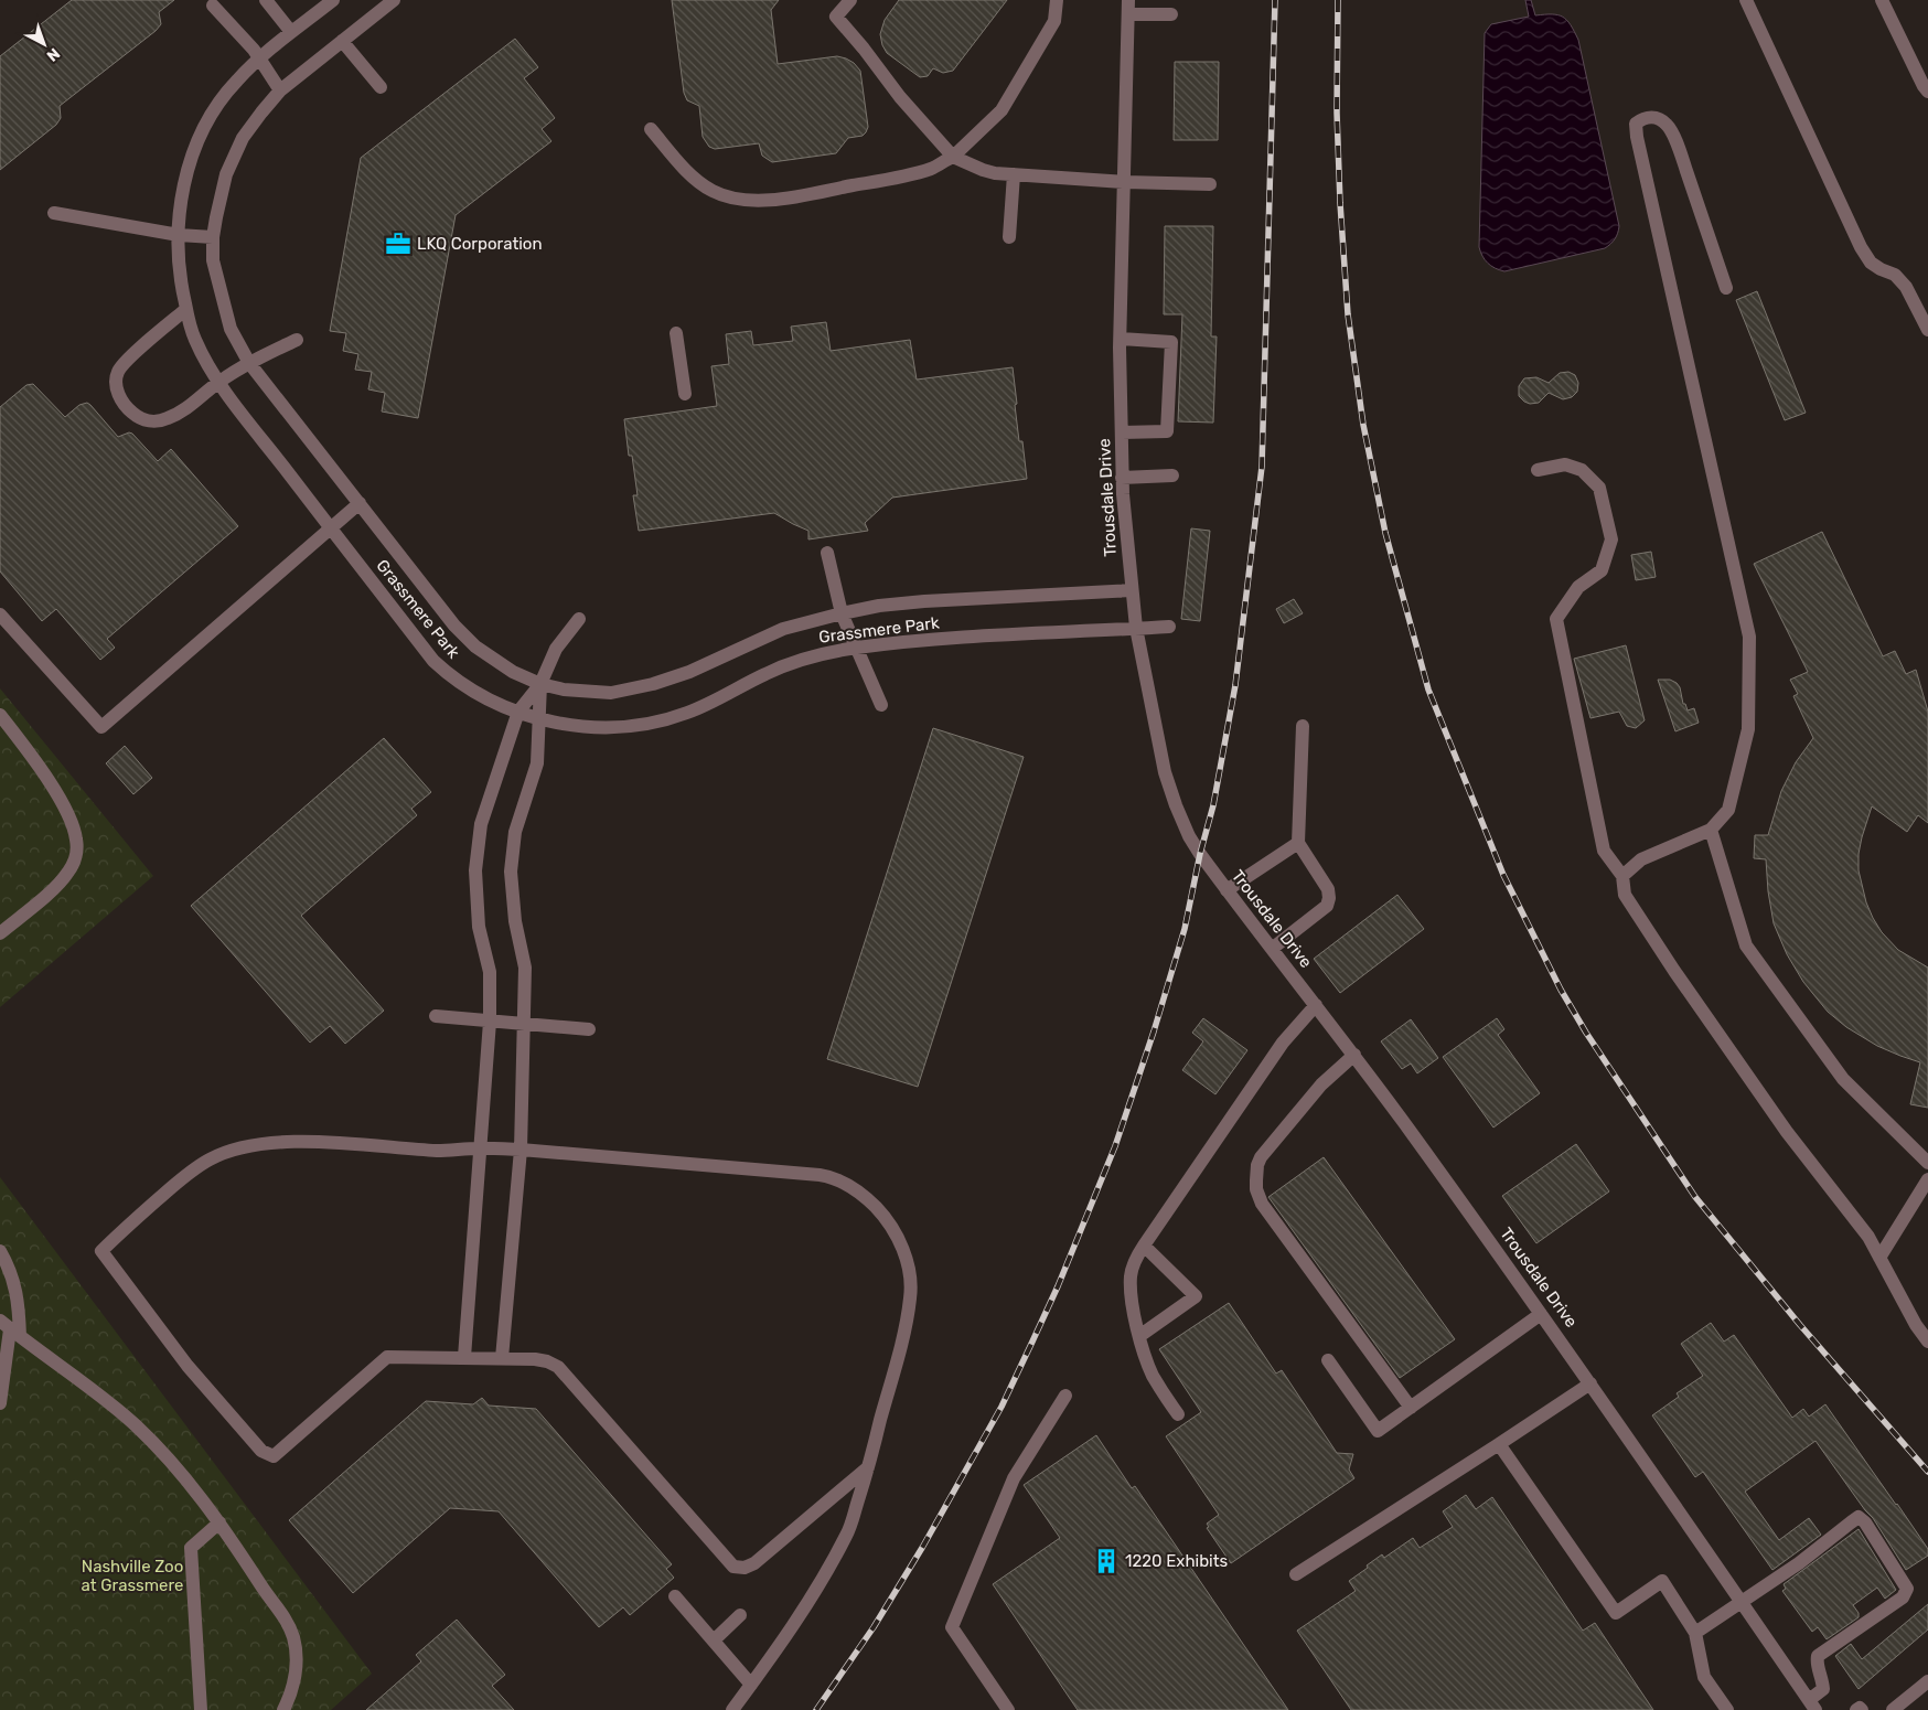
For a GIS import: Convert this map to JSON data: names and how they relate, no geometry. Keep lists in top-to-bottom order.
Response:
{
  "streets": {
    "street": ["Trousdale Drive", "Grassmere Park"]
  },
  "crossings": [
    ["Trousdale Drive", "Grassmere Park"]
  ],
  "parks": ["Nashville Zoo at Grassmere"],
  "places": {
    "office": ["LKQ Corporation"],
    "building": ["1220 Exhibits"]
  },
  "north": "bottom right"
}
